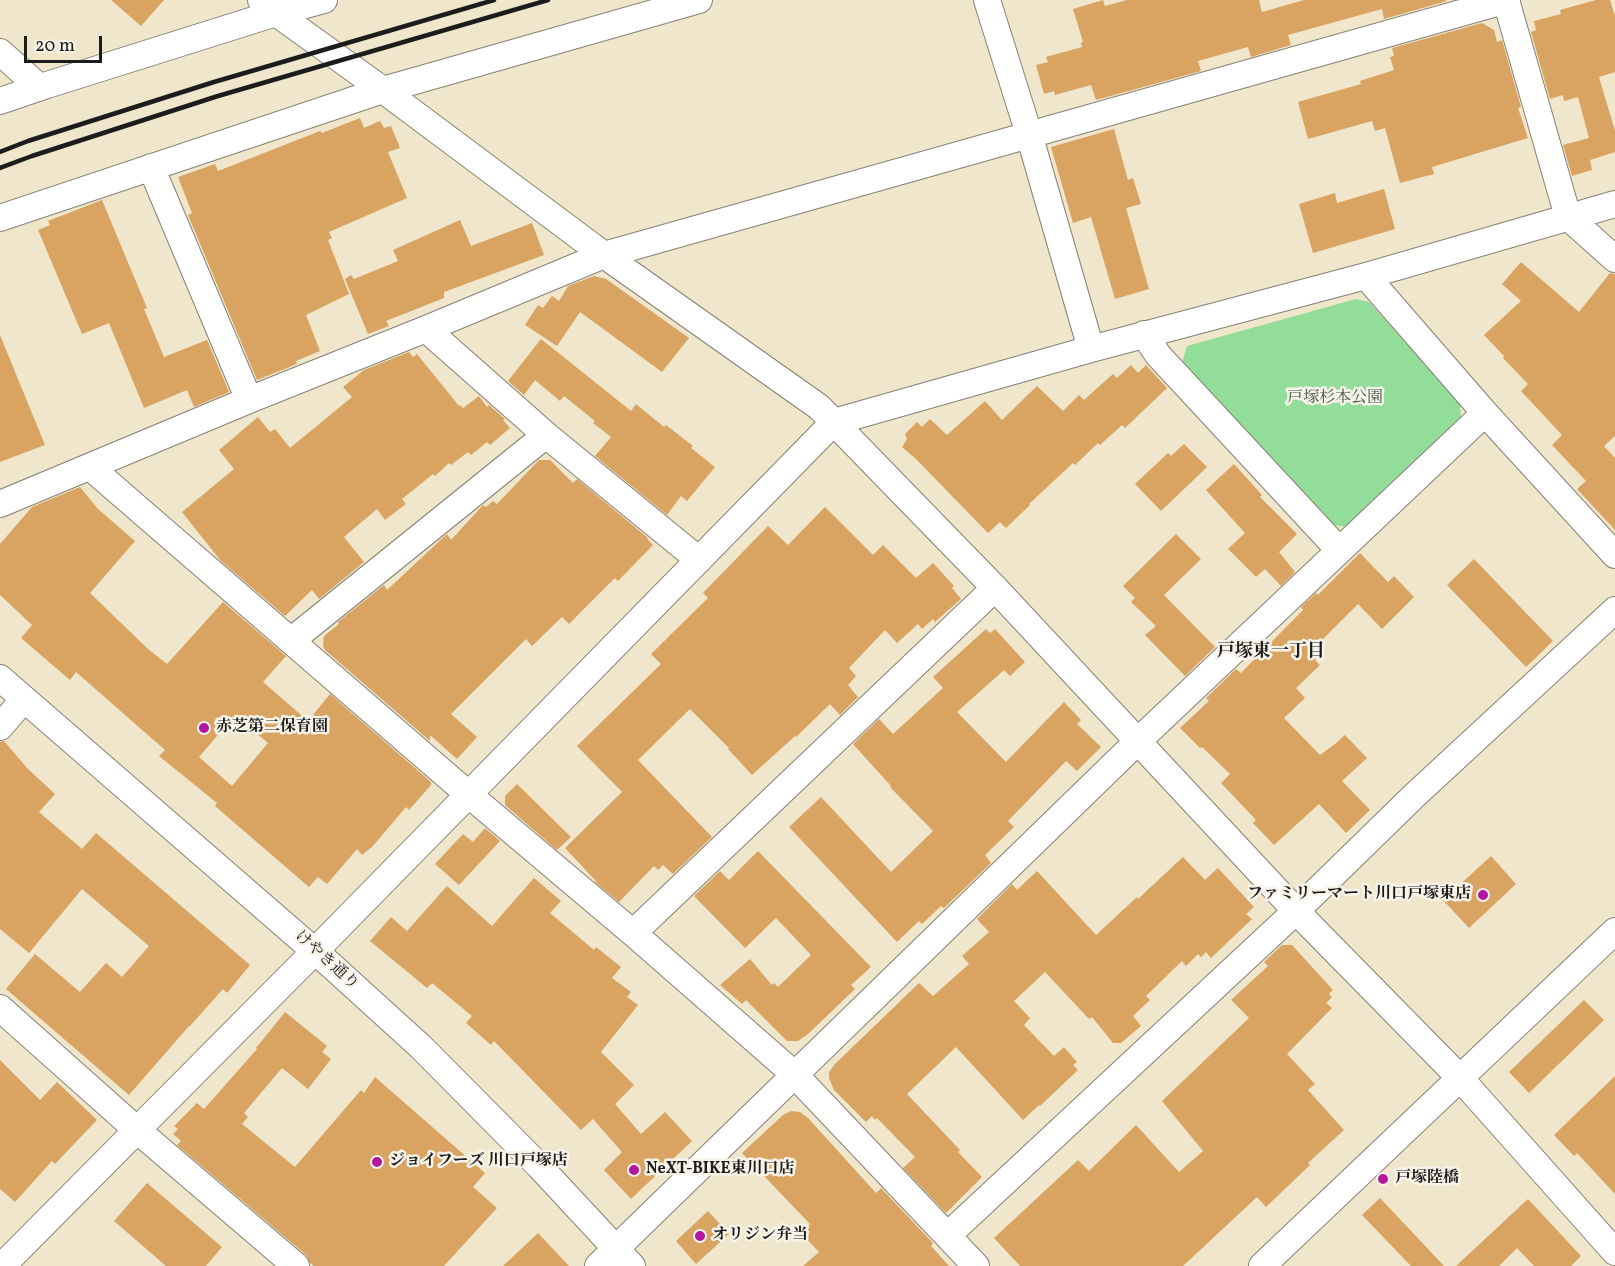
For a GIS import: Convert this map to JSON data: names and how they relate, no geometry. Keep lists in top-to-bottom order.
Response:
{
  "streets": {
    "street": ["けやき通り"]
  },
  "districts": ["戸塚東一丁目"],
  "parks": ["戸塚杉本公園"],
  "places": [
    "赤芝第二保育園",
    "ファミリーマート川口戸塚東店",
    "ジョイフーズ 川口戸塚店",
    "NeXT-BIKE東川口店",
    "戸塚陸橋",
    "オリジン弁当"
  ],
  "scale_bar": "20 m"
}
